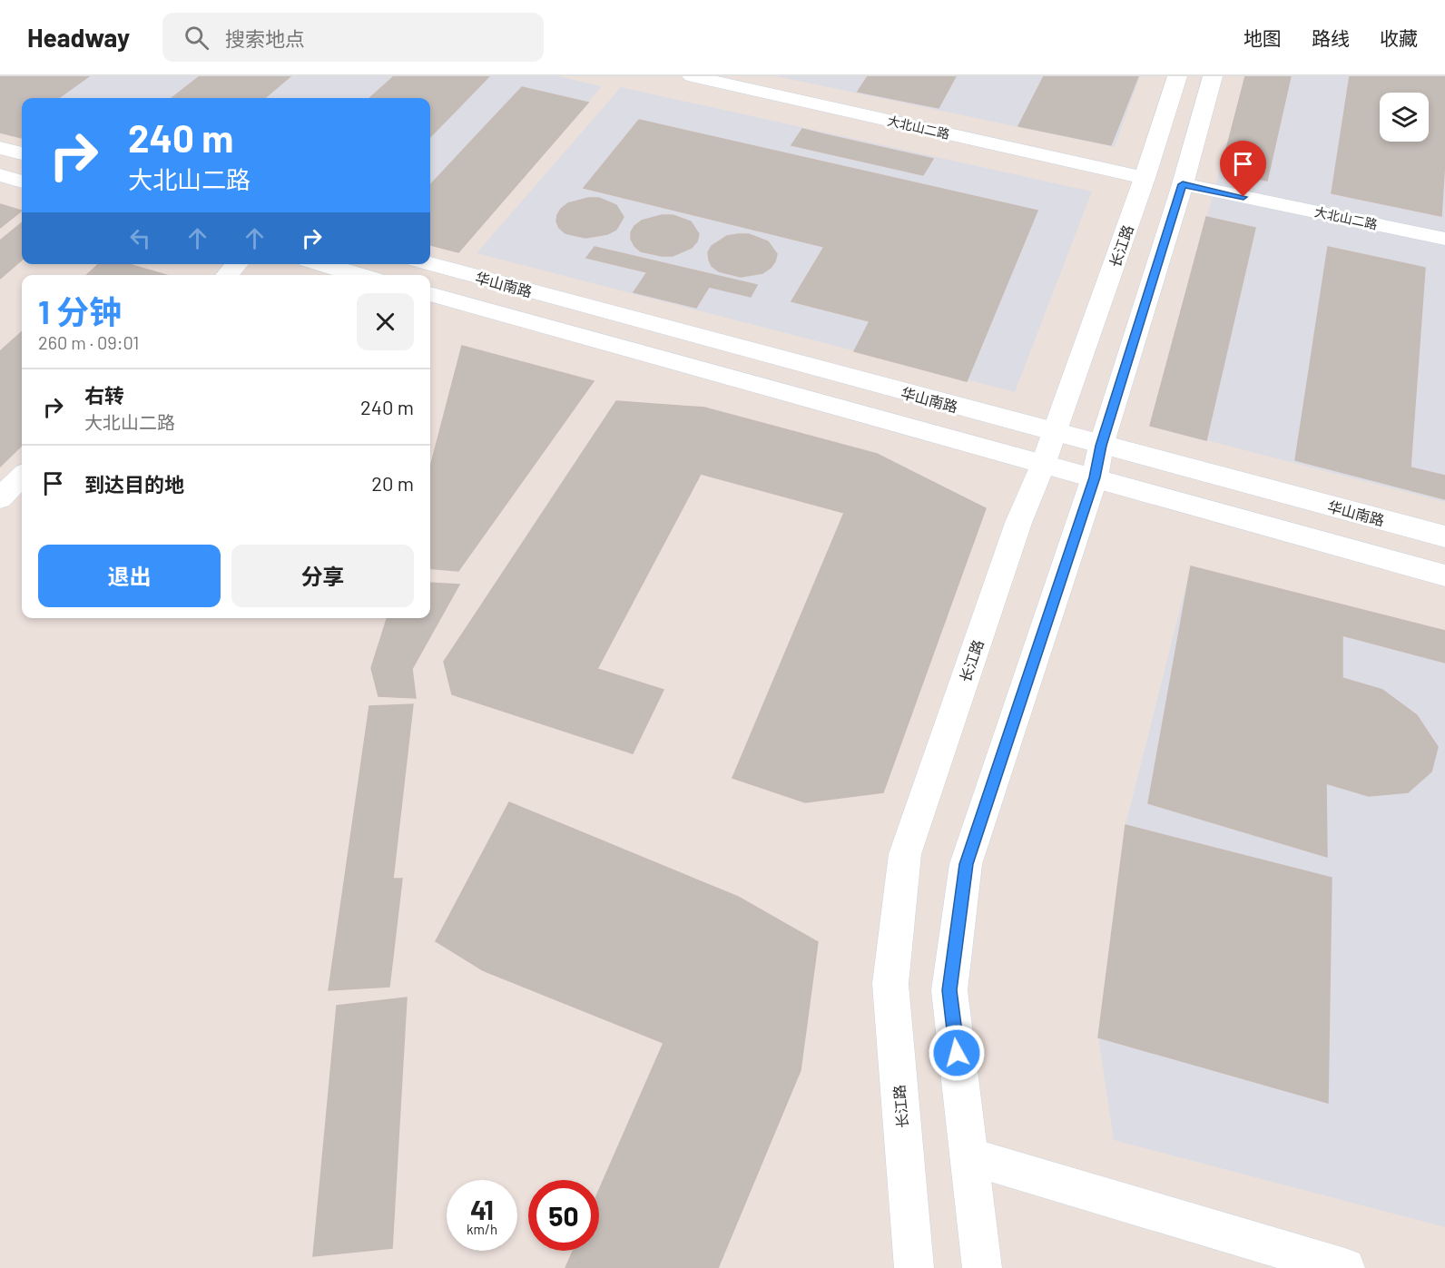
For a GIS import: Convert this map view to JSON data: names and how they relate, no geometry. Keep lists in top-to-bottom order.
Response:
{
  "streets": {
    "street": ["大北山二路", "长江路", "华山南路"]
  },
  "crossings": [
    ["大北山二路", "长江路"],
    ["长江路", "华山南路"]
  ],
  "page": {
    "header": "Headway",
    "search": "搜索地点",
    "nav": ["地图", "路线", "收藏"],
    "turn": ["240 m", "大北山二路"],
    "heading": ["1 分钟", "260 m · 09:01"],
    "list": [
      {
        "name": "右转",
        "note": "大北山二路",
        "value": "240 m"
      },
      {
        "name": "到达目的地",
        "value": "20 m"
      }
    ],
    "buttons": ["退出", "分享"],
    "speed": "41 km/h",
    "limit": "50"
  }
}
